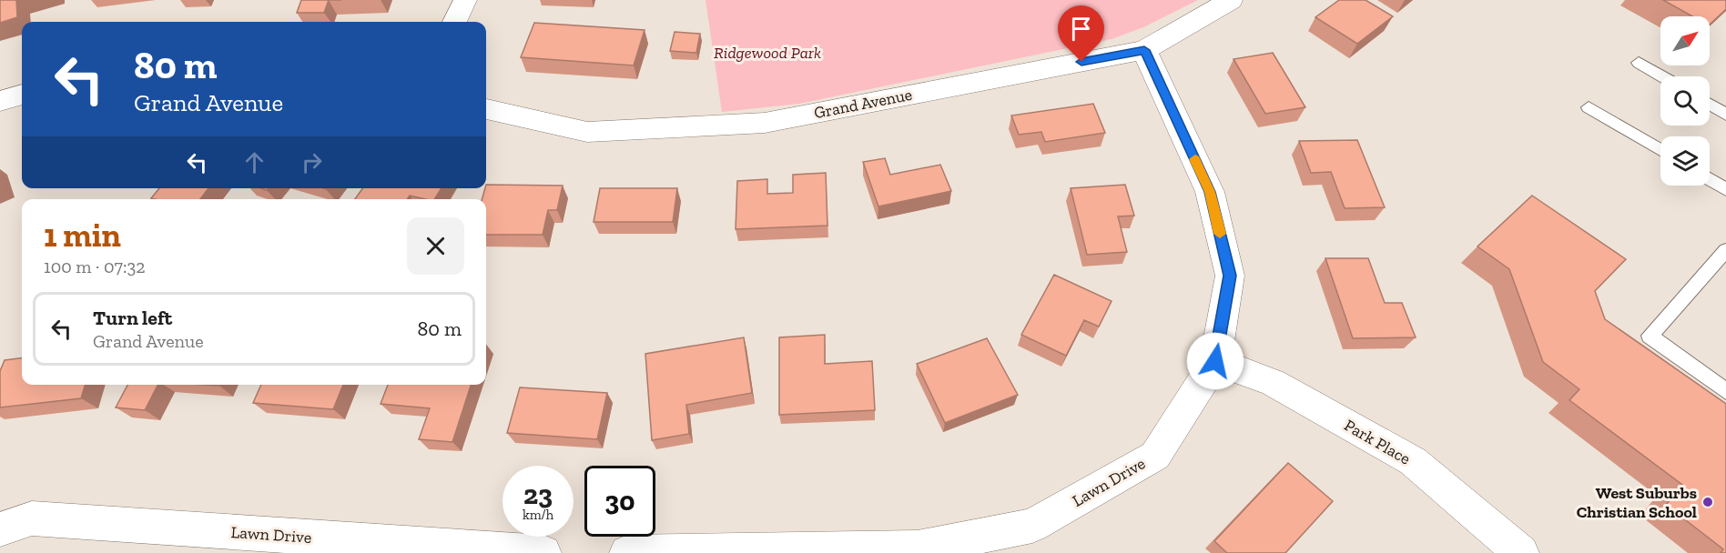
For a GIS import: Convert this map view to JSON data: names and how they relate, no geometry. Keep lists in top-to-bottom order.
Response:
{
  "streets": {
    "street": ["Grand Avenue", "Park Place", "Lawn Drive"]
  },
  "crossings": [
    ["Grand Avenue", "Lawn Drive"],
    ["Park Place", "Lawn Drive"]
  ],
  "parks": ["Ridgewood Park"],
  "places": ["West Suburbs Christian School"],
  "north": "top right",
  "page": {
    "turn": ["80 m", "Grand Avenue"],
    "heading": ["1 min", "100 m · 07:32"],
    "list": [
      {
        "name": "Turn left",
        "note": "Grand Avenue",
        "value": "80 m"
      }
    ],
    "speed": "23 km/h",
    "limit": "30"
  }
}
